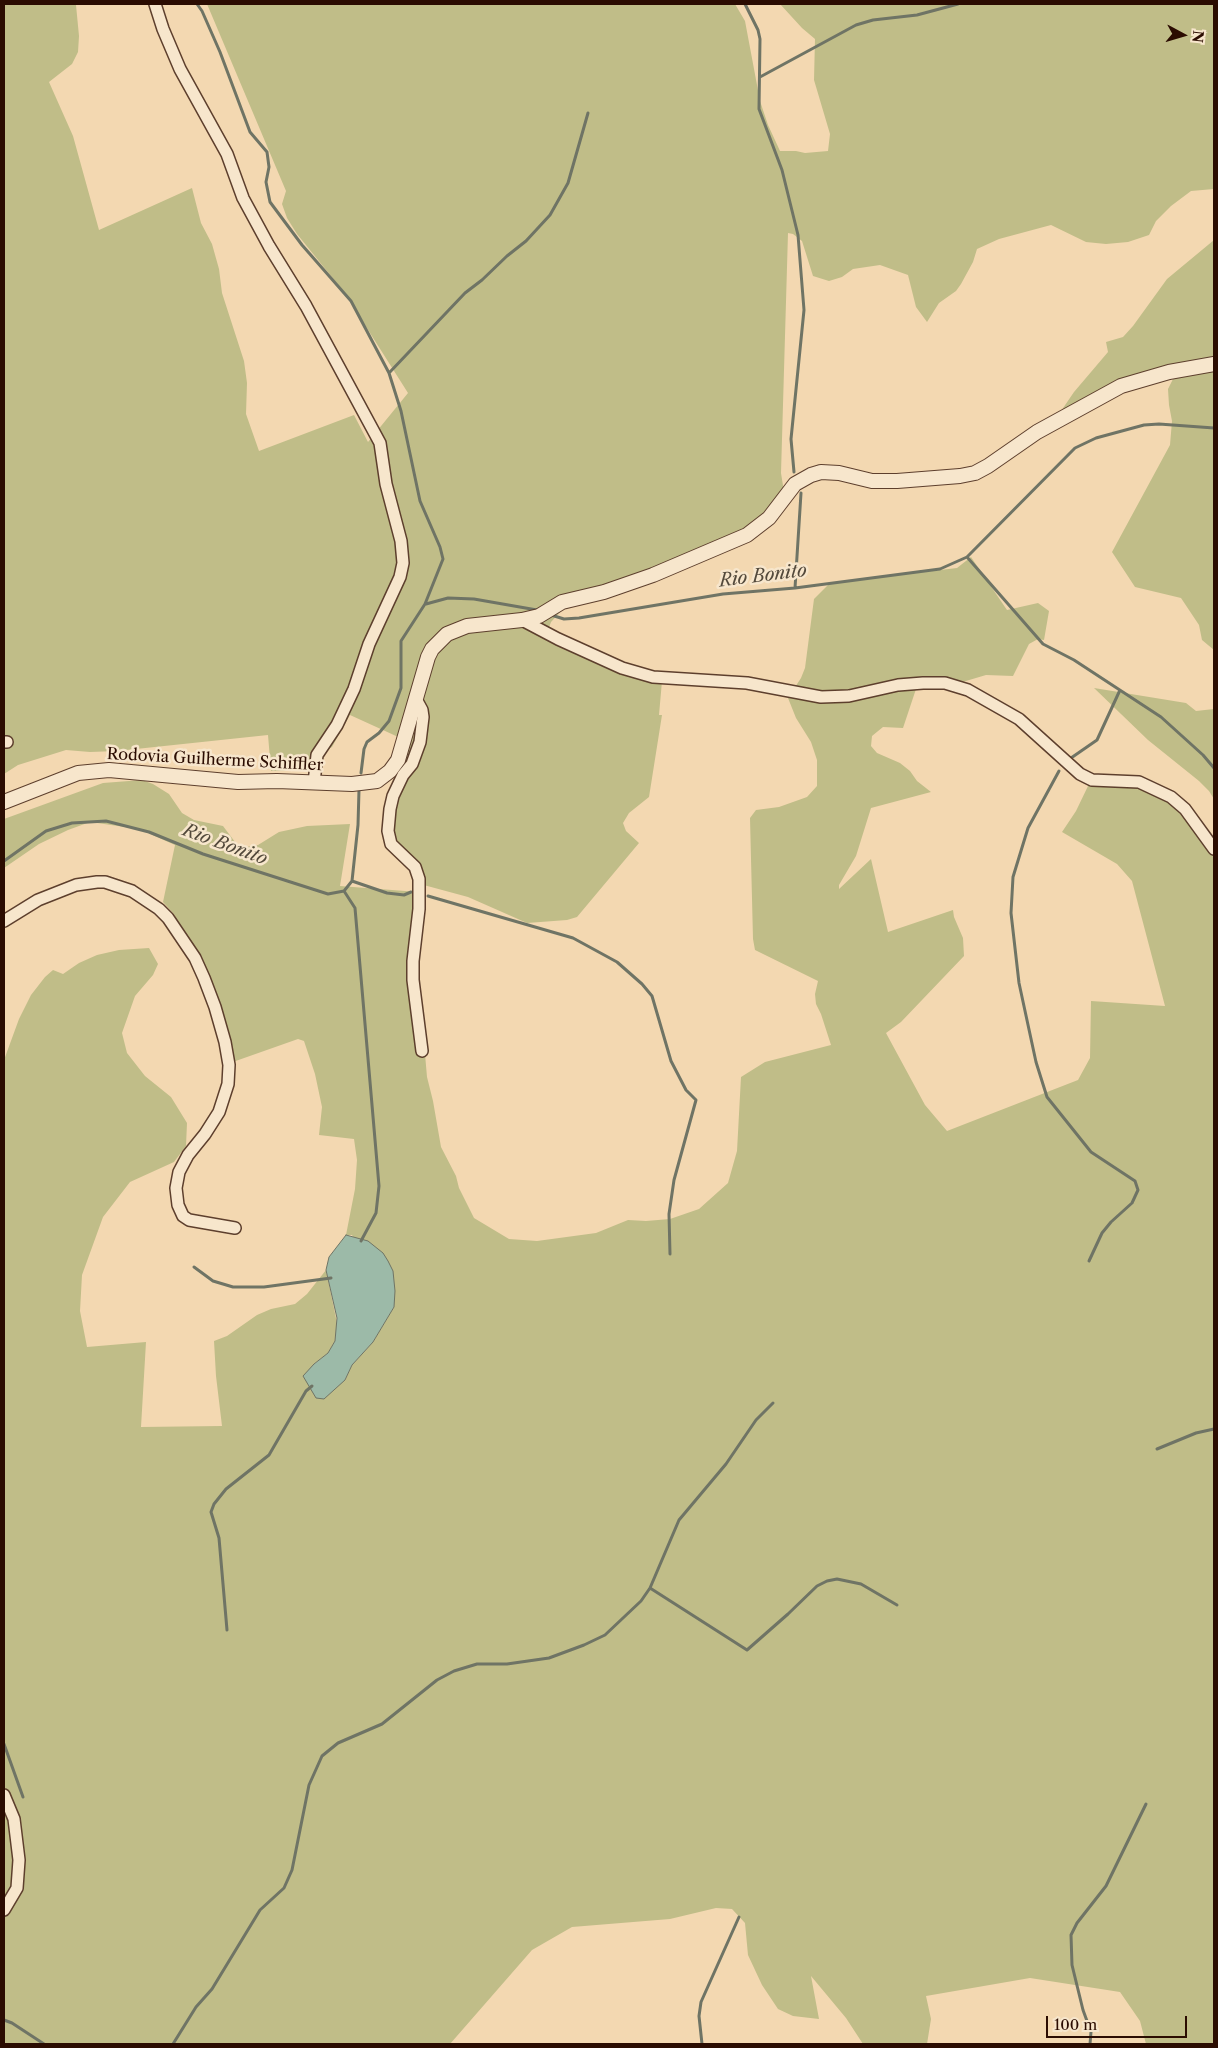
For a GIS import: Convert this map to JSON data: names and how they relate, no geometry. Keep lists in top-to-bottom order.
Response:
{
  "streets": {
    "street": ["Rodovia Guilherme Schiffler"]
  },
  "water": ["Rio Bonito"],
  "scale_bar": "100 m",
  "north": "right"
}
